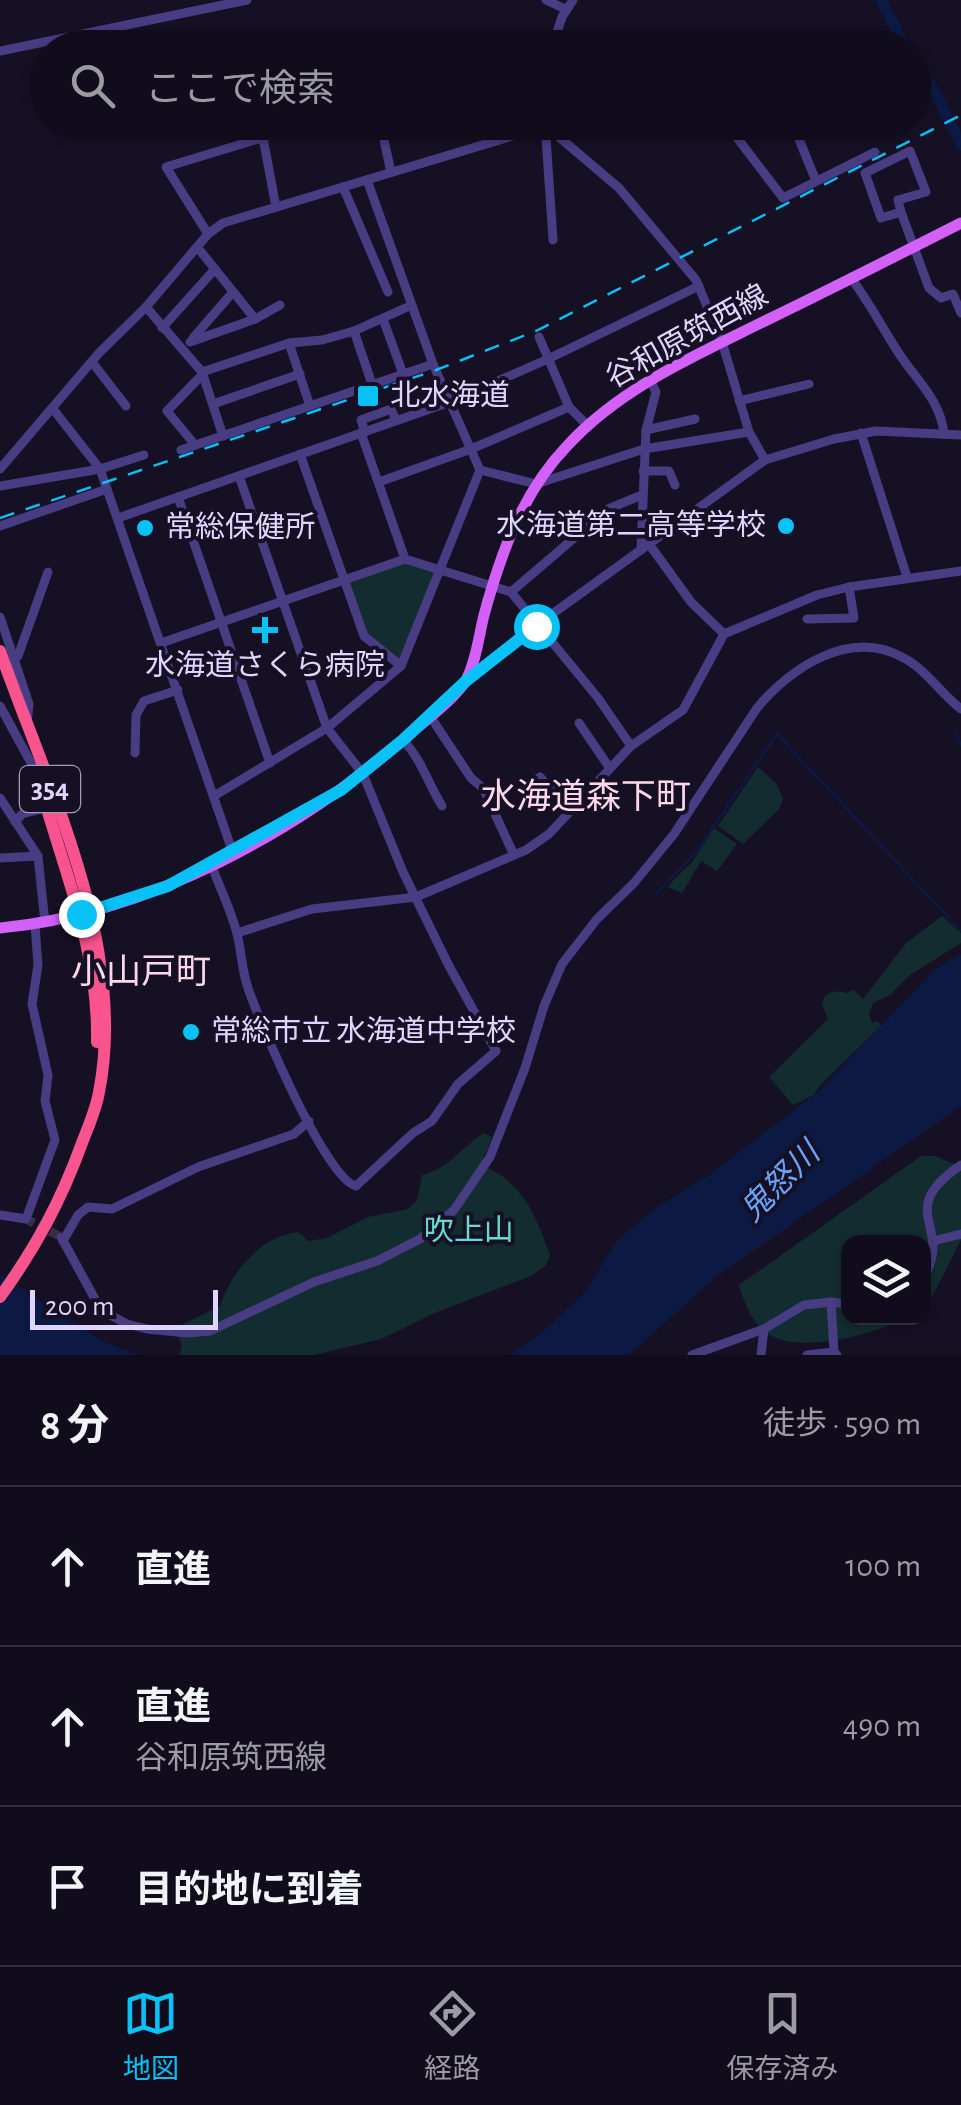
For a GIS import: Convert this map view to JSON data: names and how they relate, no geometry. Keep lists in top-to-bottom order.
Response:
{
  "streets": {
    "highway": ["354"],
    "main road": ["谷和原筑西線"]
  },
  "districts": ["水海道森下町", "小山戸町"],
  "water": ["鬼怒川"],
  "parks": ["吹上山"],
  "places": {
    "transit": ["北水海道"],
    "other": ["水海道第二高等学校", "常総保健所", "常総市立 水海道中学校"],
    "health": ["水海道さくら病院"]
  },
  "scale_bar": "200 m",
  "page": {
    "search": "ここで検索",
    "scale": "200 m",
    "heading": ["8 分", "徒歩 · 590 m"],
    "list": [
      ["直進", "100 m"],
      ["直進", "谷和原筑西線", "490 m"],
      "目的地に到着"
    ],
    "nav": ["地図", "経路", "保存済み"]
  }
}
